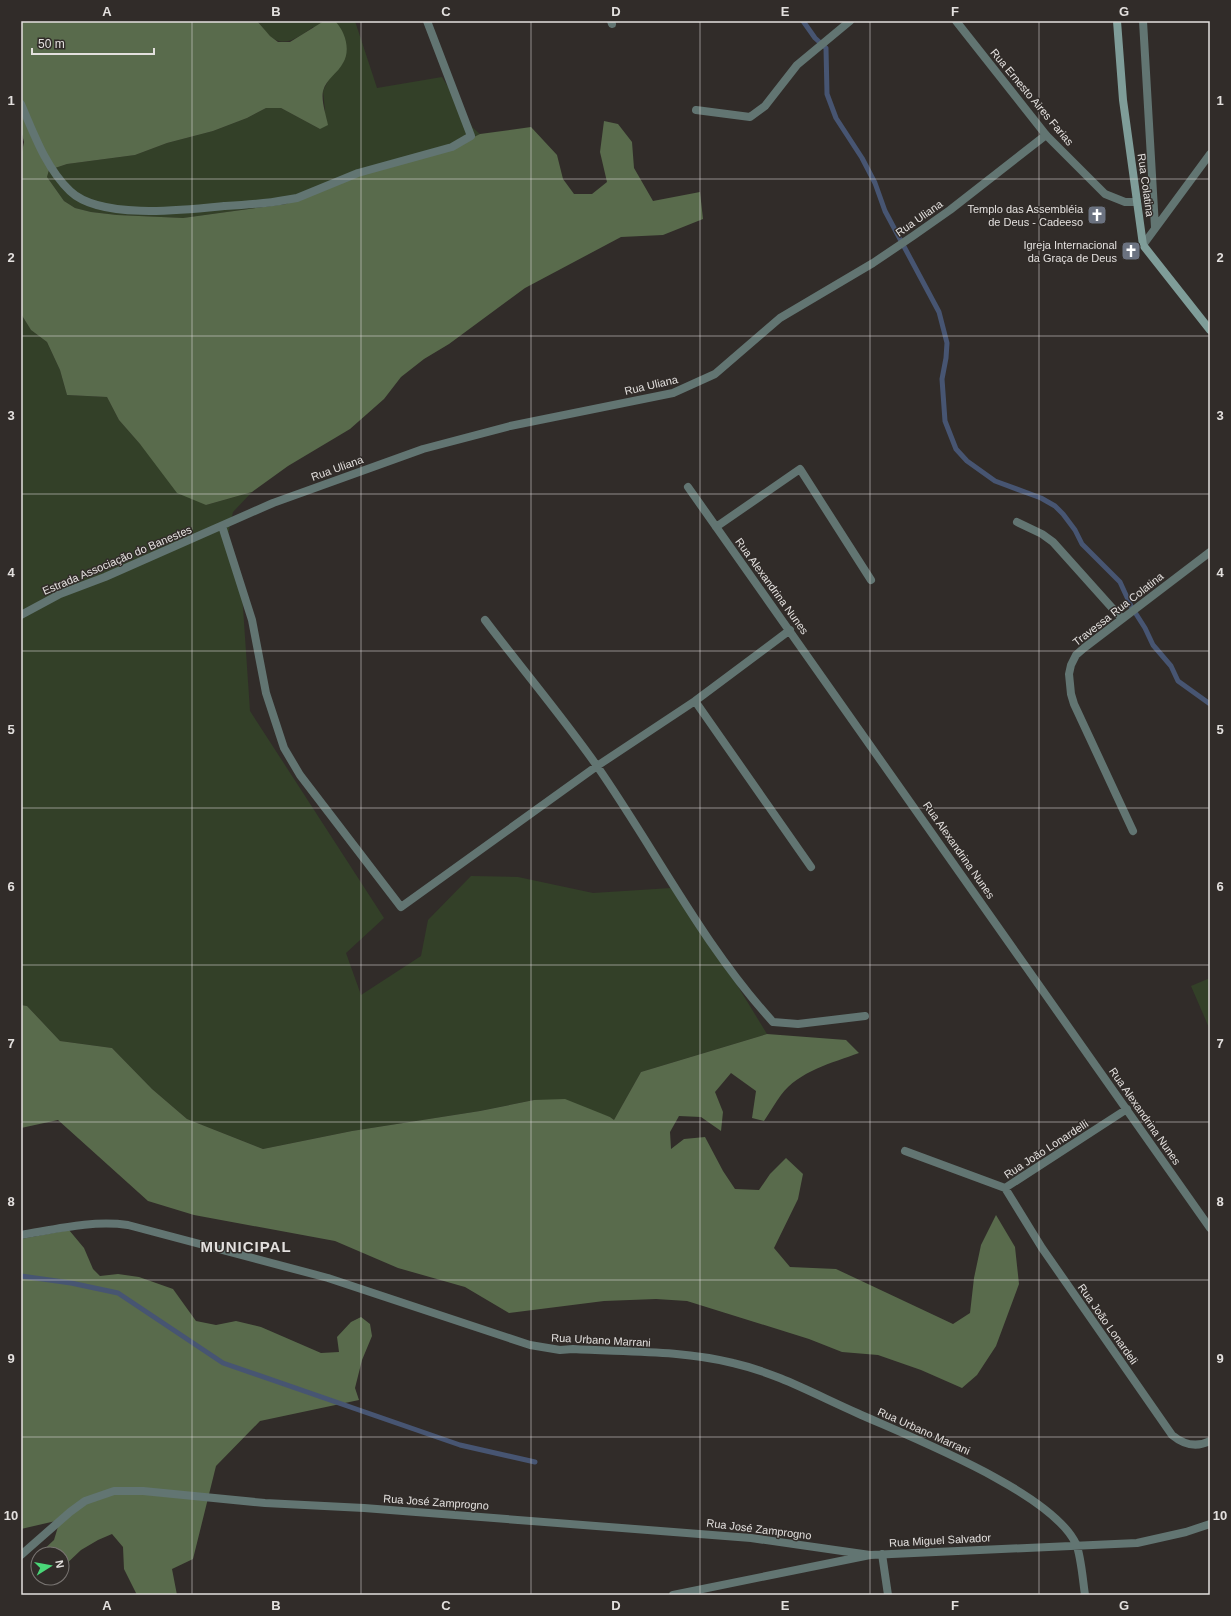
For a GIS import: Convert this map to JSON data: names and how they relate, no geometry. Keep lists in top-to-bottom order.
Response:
{
  "streets": {
    "main road": ["Rua Colatina"],
    "street": [
      "Rua Ernesto Aires Farias",
      "Rua Uliana",
      "Estrada Associação do Banestes",
      "Rua Alexandrina Nunes",
      "Travessa Rua Colatina",
      "Rua João Lonardelli",
      "Rua João Lonardeli",
      "Rua Urbano Marrani",
      "Rua José Zamprogno",
      "Rua Miguel Salvador"
    ]
  },
  "crossings": [
    ["Rua Ernesto Aires Farias", "Rua Colatina"],
    ["Rua Ernesto Aires Farias", "Rua Uliana"],
    ["Rua Uliana", "Estrada Associação do Banestes"],
    ["Rua Alexandrina Nunes", "Rua João Lonardelli"],
    ["Rua João Lonardelli", "Rua João Lonardeli"],
    ["Rua Urbano Marrani", "Rua Miguel Salvador"],
    ["Rua José Zamprogno", "Rua Miguel Salvador"]
  ],
  "districts": ["MUNICIPAL"],
  "places": {
    "church": ["Templo das Assembléia de Deus - Cadeeso", "Igreja Internacional da Graça de Deus"]
  },
  "scale_bar": "50 m",
  "north": "right",
  "grid": {
    "columns": [
      "A",
      "B",
      "C",
      "D",
      "E",
      "F",
      "G"
    ],
    "rows": [
      "1",
      "2",
      "3",
      "4",
      "5",
      "6",
      "7",
      "8",
      "9",
      "10"
    ]
  }
}
